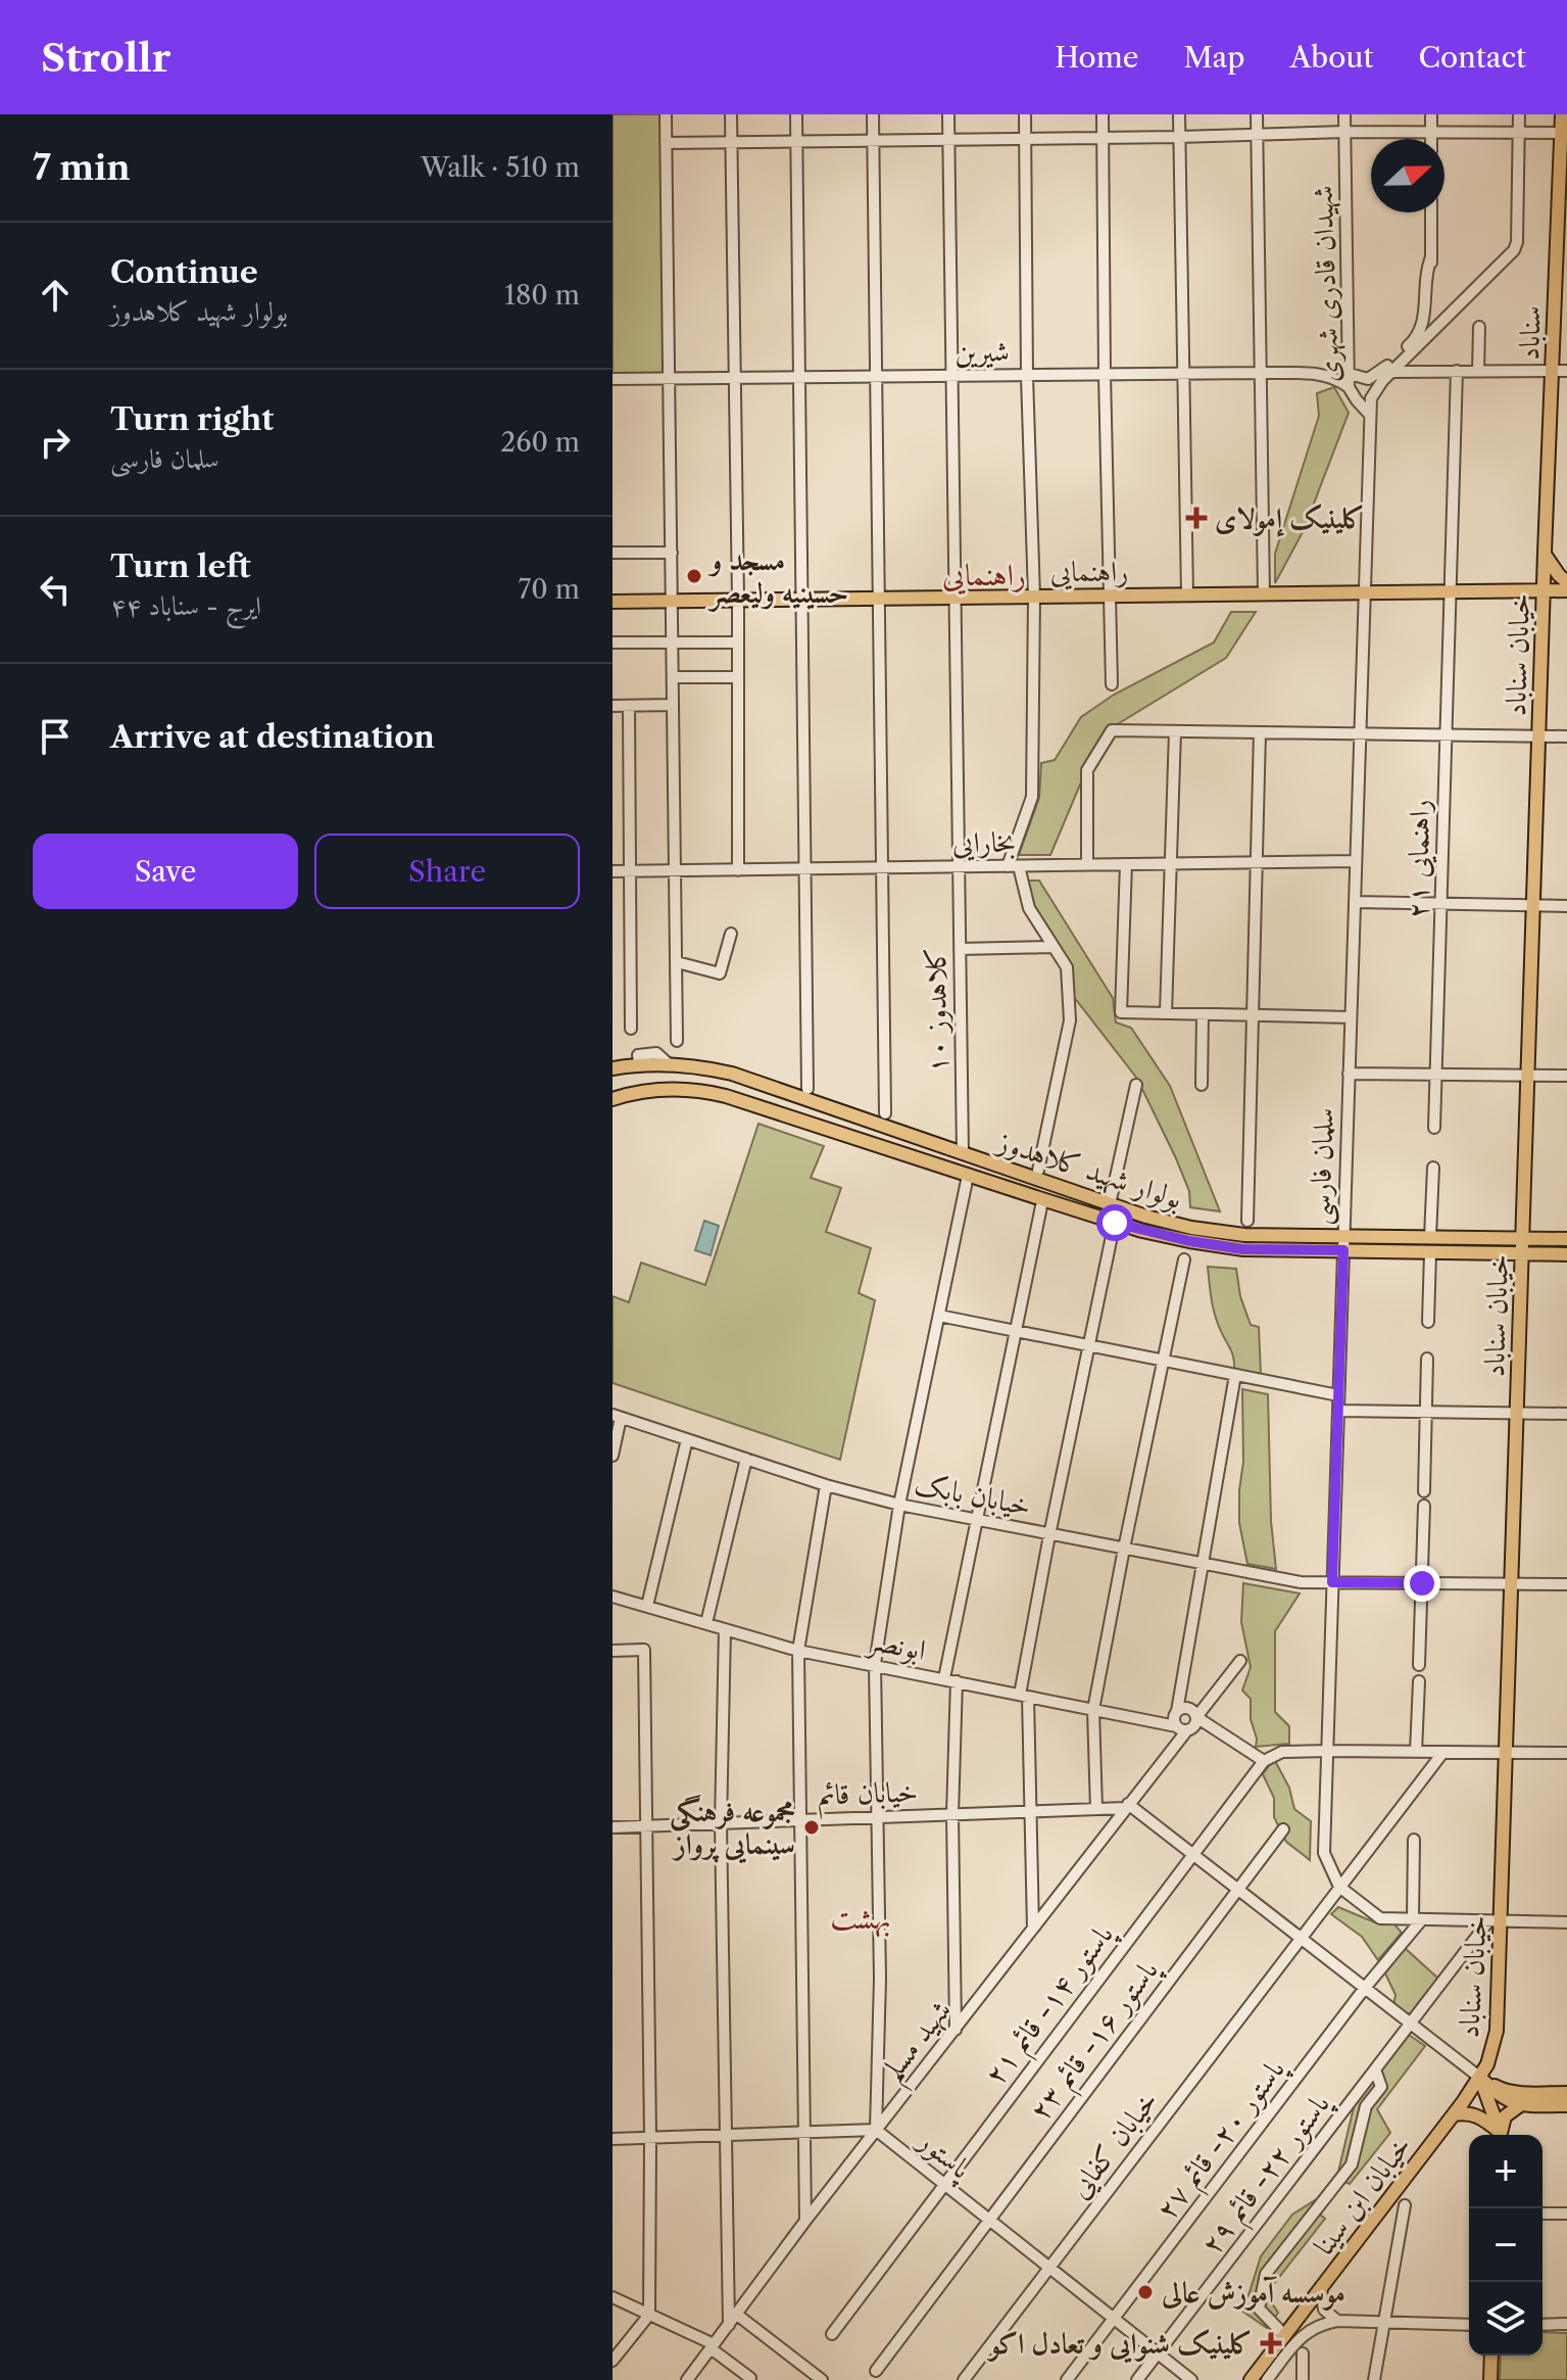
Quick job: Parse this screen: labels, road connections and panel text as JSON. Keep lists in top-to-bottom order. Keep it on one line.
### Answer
{"streets":{"main road":["سناباد","راهنمایی","خیابان سناباد","بولوار شهید کلاهدوز","خیابان ابن سینا"],"street":["شهیدان قادری شهری","شیرین","بخارایی","راهنمایی ۲۱","کلاهدوز ۱۰","سلمان فارسی","خیابان بابک","ابونصر","خیابان قائم","پاستور ۱۴- قائم ۲۱","شهید مسلم","پاستور ۱۶- قائم ۲۳","پاستور ۲۰- قائم ۲۷","خیابان کفایی","پاستور","پاستور ۲۲- قائم ۲۹"]},"crossings":[["شهیدان قادری شهری","شیرین"],["شهیدان قادری شهری","راهنمایی"],["شهیدان قادری شهری","سلمان فارسی"],["سناباد","خیابان سناباد"],["شیرین","کلاهدوز ۱۰"],["راهنمایی","خیابان سناباد"],["راهنمایی","راهنمایی ۲۱"],["راهنمایی","کلاهدوز ۱۰"],["راهنمایی","سلمان فارسی"],["خیابان سناباد","بولوار شهید کلاهدوز"],["خیابان سناباد","خیابان بابک"],["خیابان سناباد","پاستور ۲۲- قائم ۲۹"],["خیابان سناباد","خیابان ابن سینا"],["بخارایی","کلاهدوز ۱۰"],["بخارایی","سلمان فارسی"],["کلاهدوز ۱۰","بولوار شهید کلاهدوز"],["سلمان فارسی","بولوار شهید کلاهدوز"],["سلمان فارسی","خیابان بابک"],["سلمان فارسی","خیابان کفایی"],["ابونصر","شهید مسلم"],["خیابان قائم","شهید مسلم"],["پاستور ۱۴- قائم ۲۱","پاستور"],["شهید مسلم","پاستور"],["پاستور ۱۶- قائم ۲۳","پاستور"],["پاستور ۲۰- قائم ۲۷","پاستور"],["خیابان کفایی","پاستور"],["پاستور","پاستور ۲۲- قائم ۲۹"]],"districts":["راهنمایی","بهشت"],"places":{"health":["کلینیک إمولای","کلینیک شنوایی و تعادل اکو"],"other":["مسجد و حسینیه ولیعصر","مجموعه فرهنگی سینمایی پرواز","موسسه آموزش عالی"]},"north":"right","page":{"header":"Strollr","nav":["Home","Map","About","Contact"],"heading":["7 min","Walk · 510 m"],"list":[["Continue","بولوار شهید کلاهدوز","180 m"],["Turn right","سلمان فارسی","260 m"],["Turn left","ایرج - سناباد ۴۴","70 m"],"Arrive at destination"],"buttons":["Save","Share"],"map_buttons":["+","−"]}}
